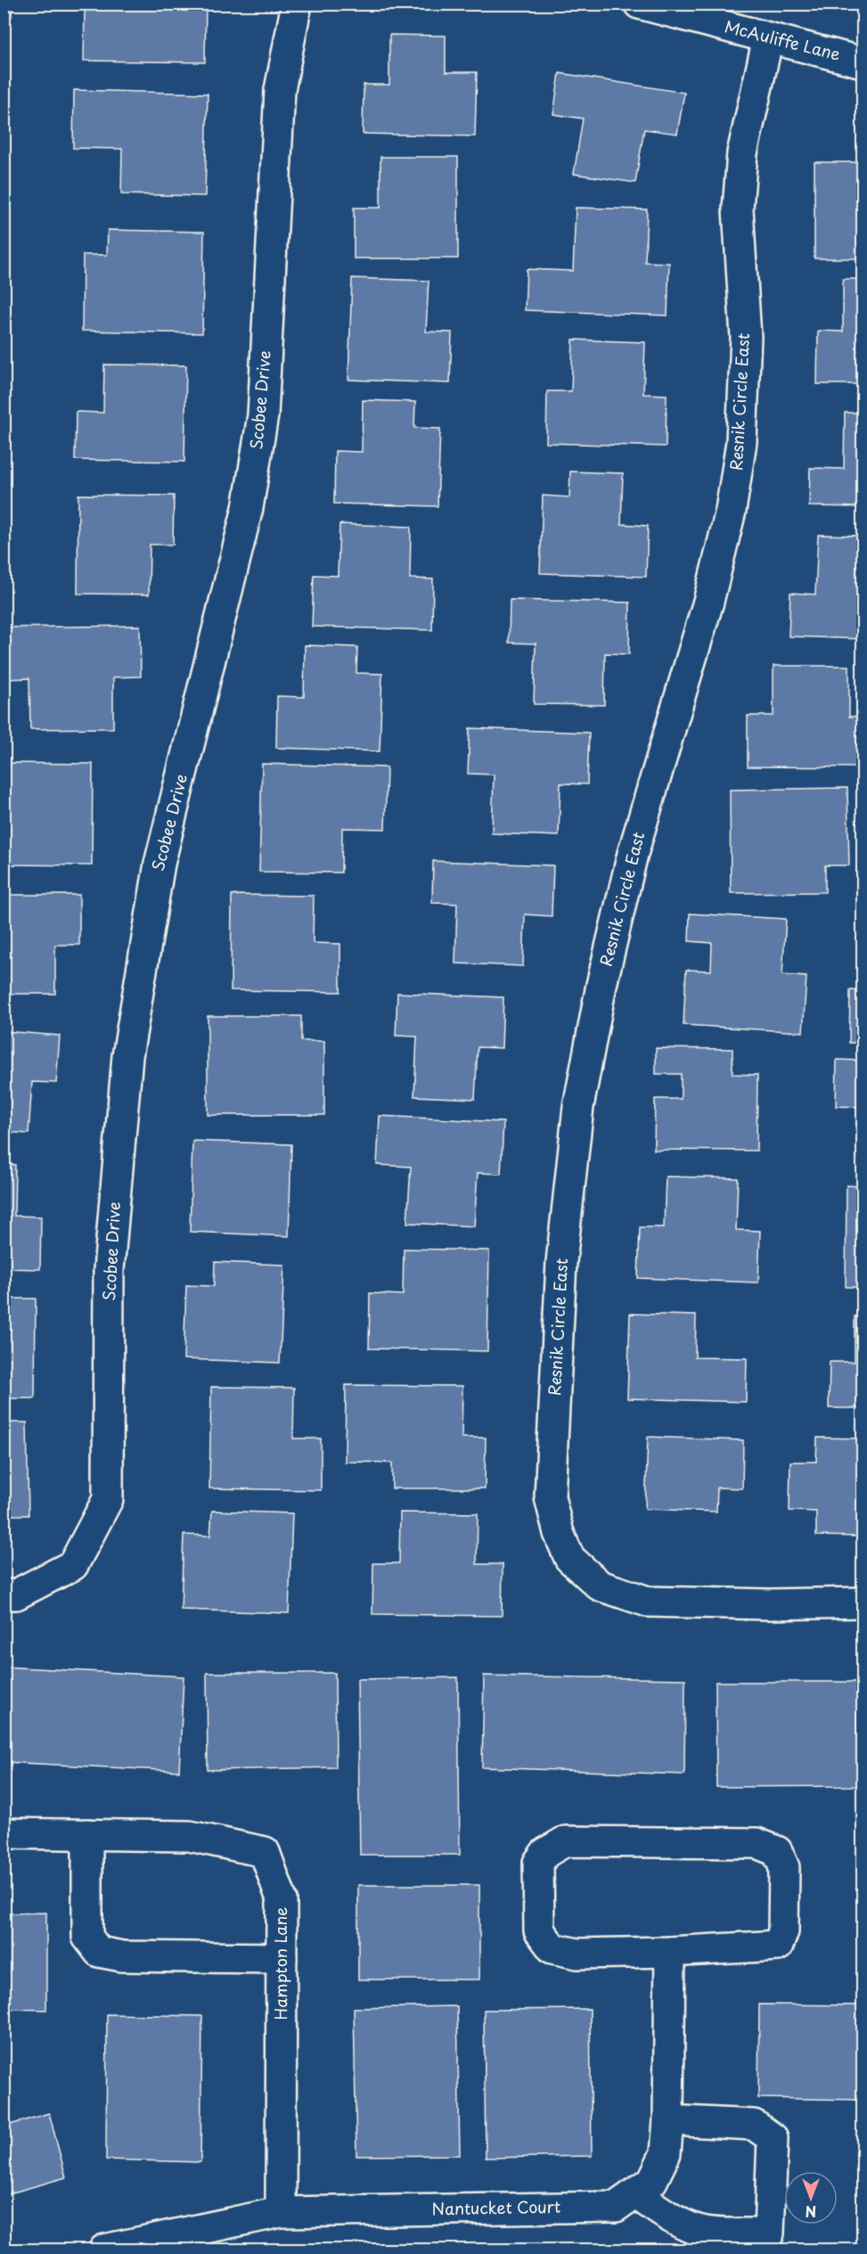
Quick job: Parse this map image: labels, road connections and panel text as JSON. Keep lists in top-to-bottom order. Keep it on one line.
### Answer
{"streets":{"street":["McAuliffe Lane","Scobee Drive","Resnik Circle East","Hampton Lane","Nantucket Court"]},"crossings":[["McAuliffe Lane","Resnik Circle East"],["Hampton Lane","Nantucket Court"]],"north":"bottom"}
